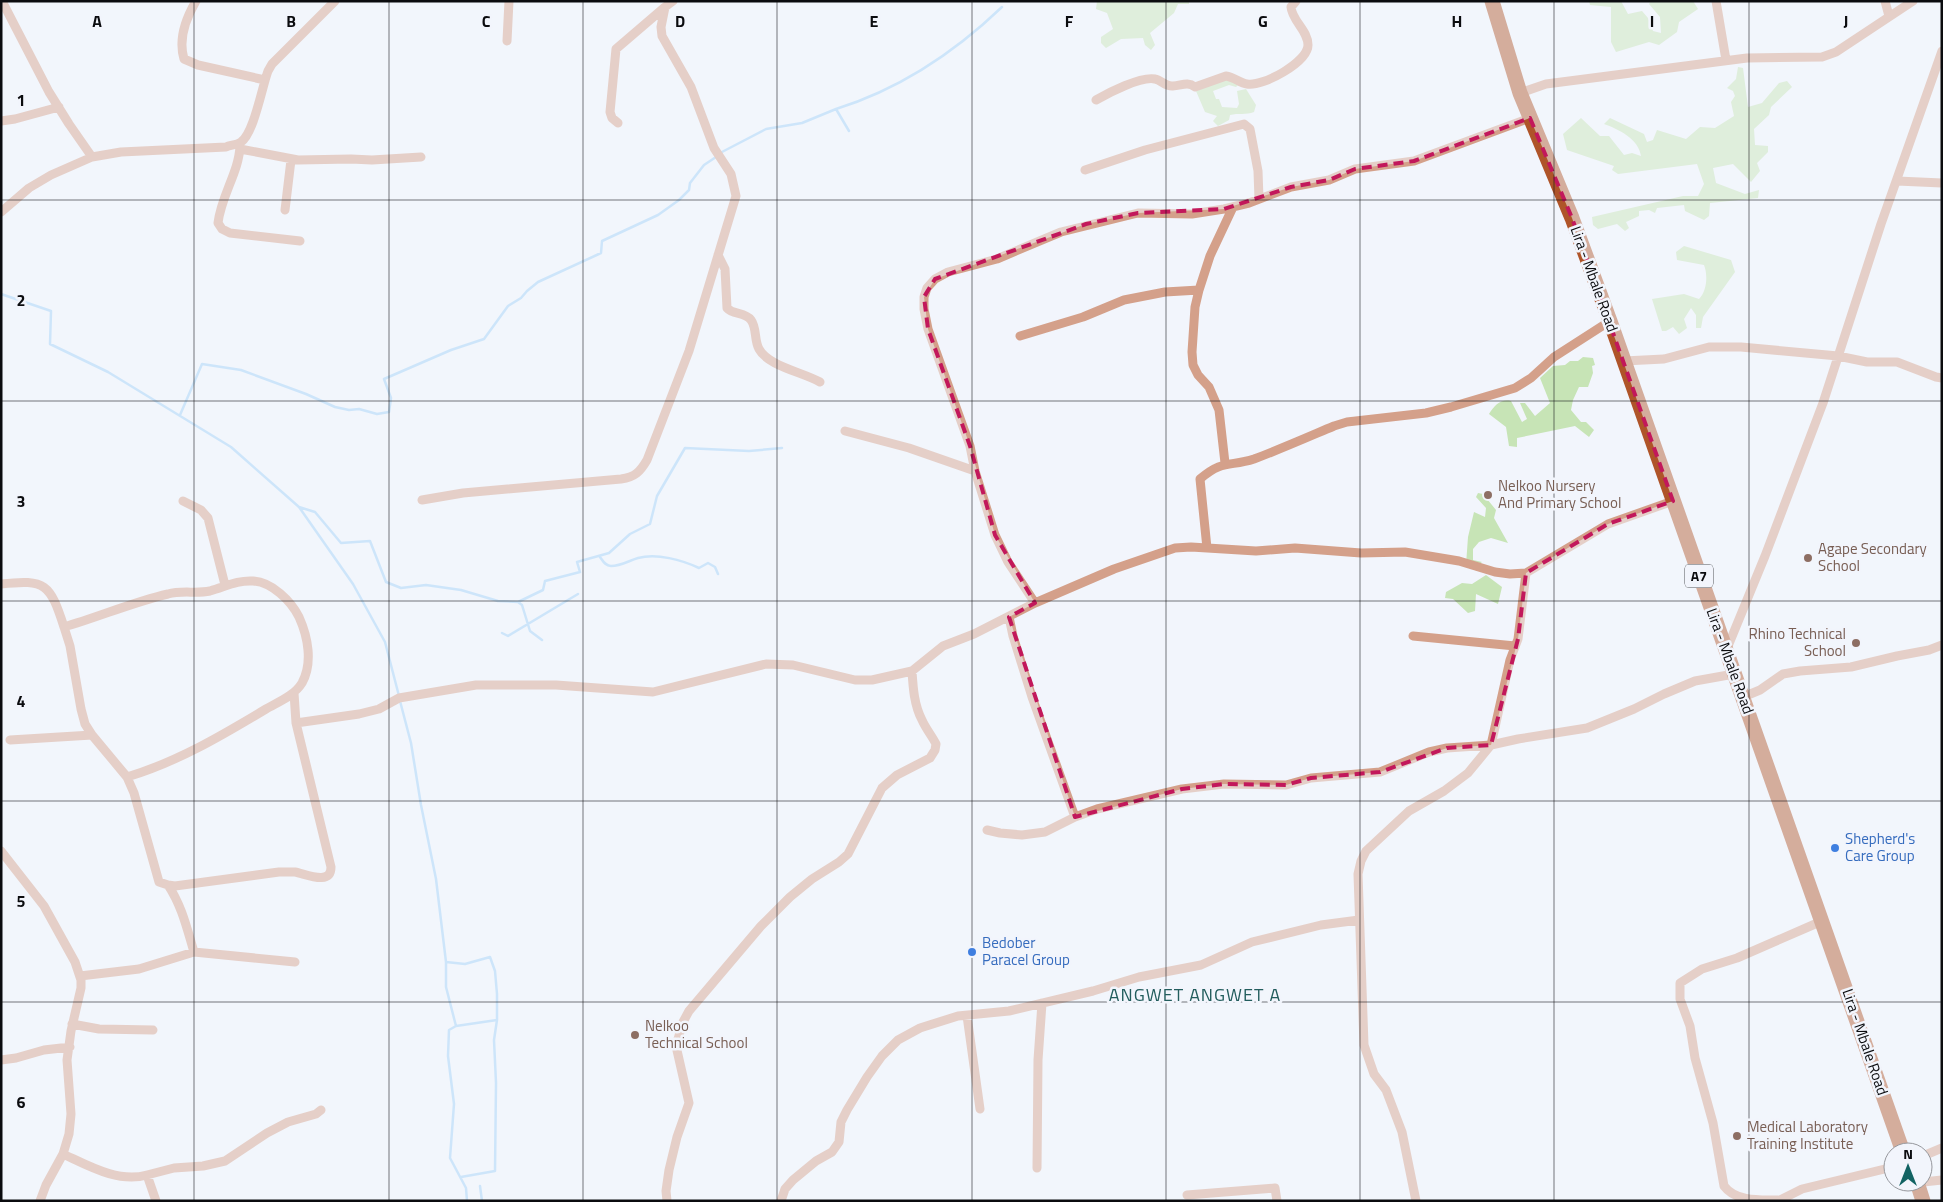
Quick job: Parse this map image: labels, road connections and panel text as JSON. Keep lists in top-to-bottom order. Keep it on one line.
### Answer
{"streets":{"main road":["Lira - Mbale Road","A7"]},"districts":["ANGWET ANGWET A"],"places":["Nelkoo Nursery And Primary School","Agape Secondary School","Rhino Technical School","Shepherd's Care Group","Bedober Paracel Group","Nelkoo Technical School","Medical Laboratory Training Institute"],"north":"top","grid":{"columns":["A","B","C","D","E","F","G","H","I","J"],"rows":["1","2","3","4","5","6"]}}
